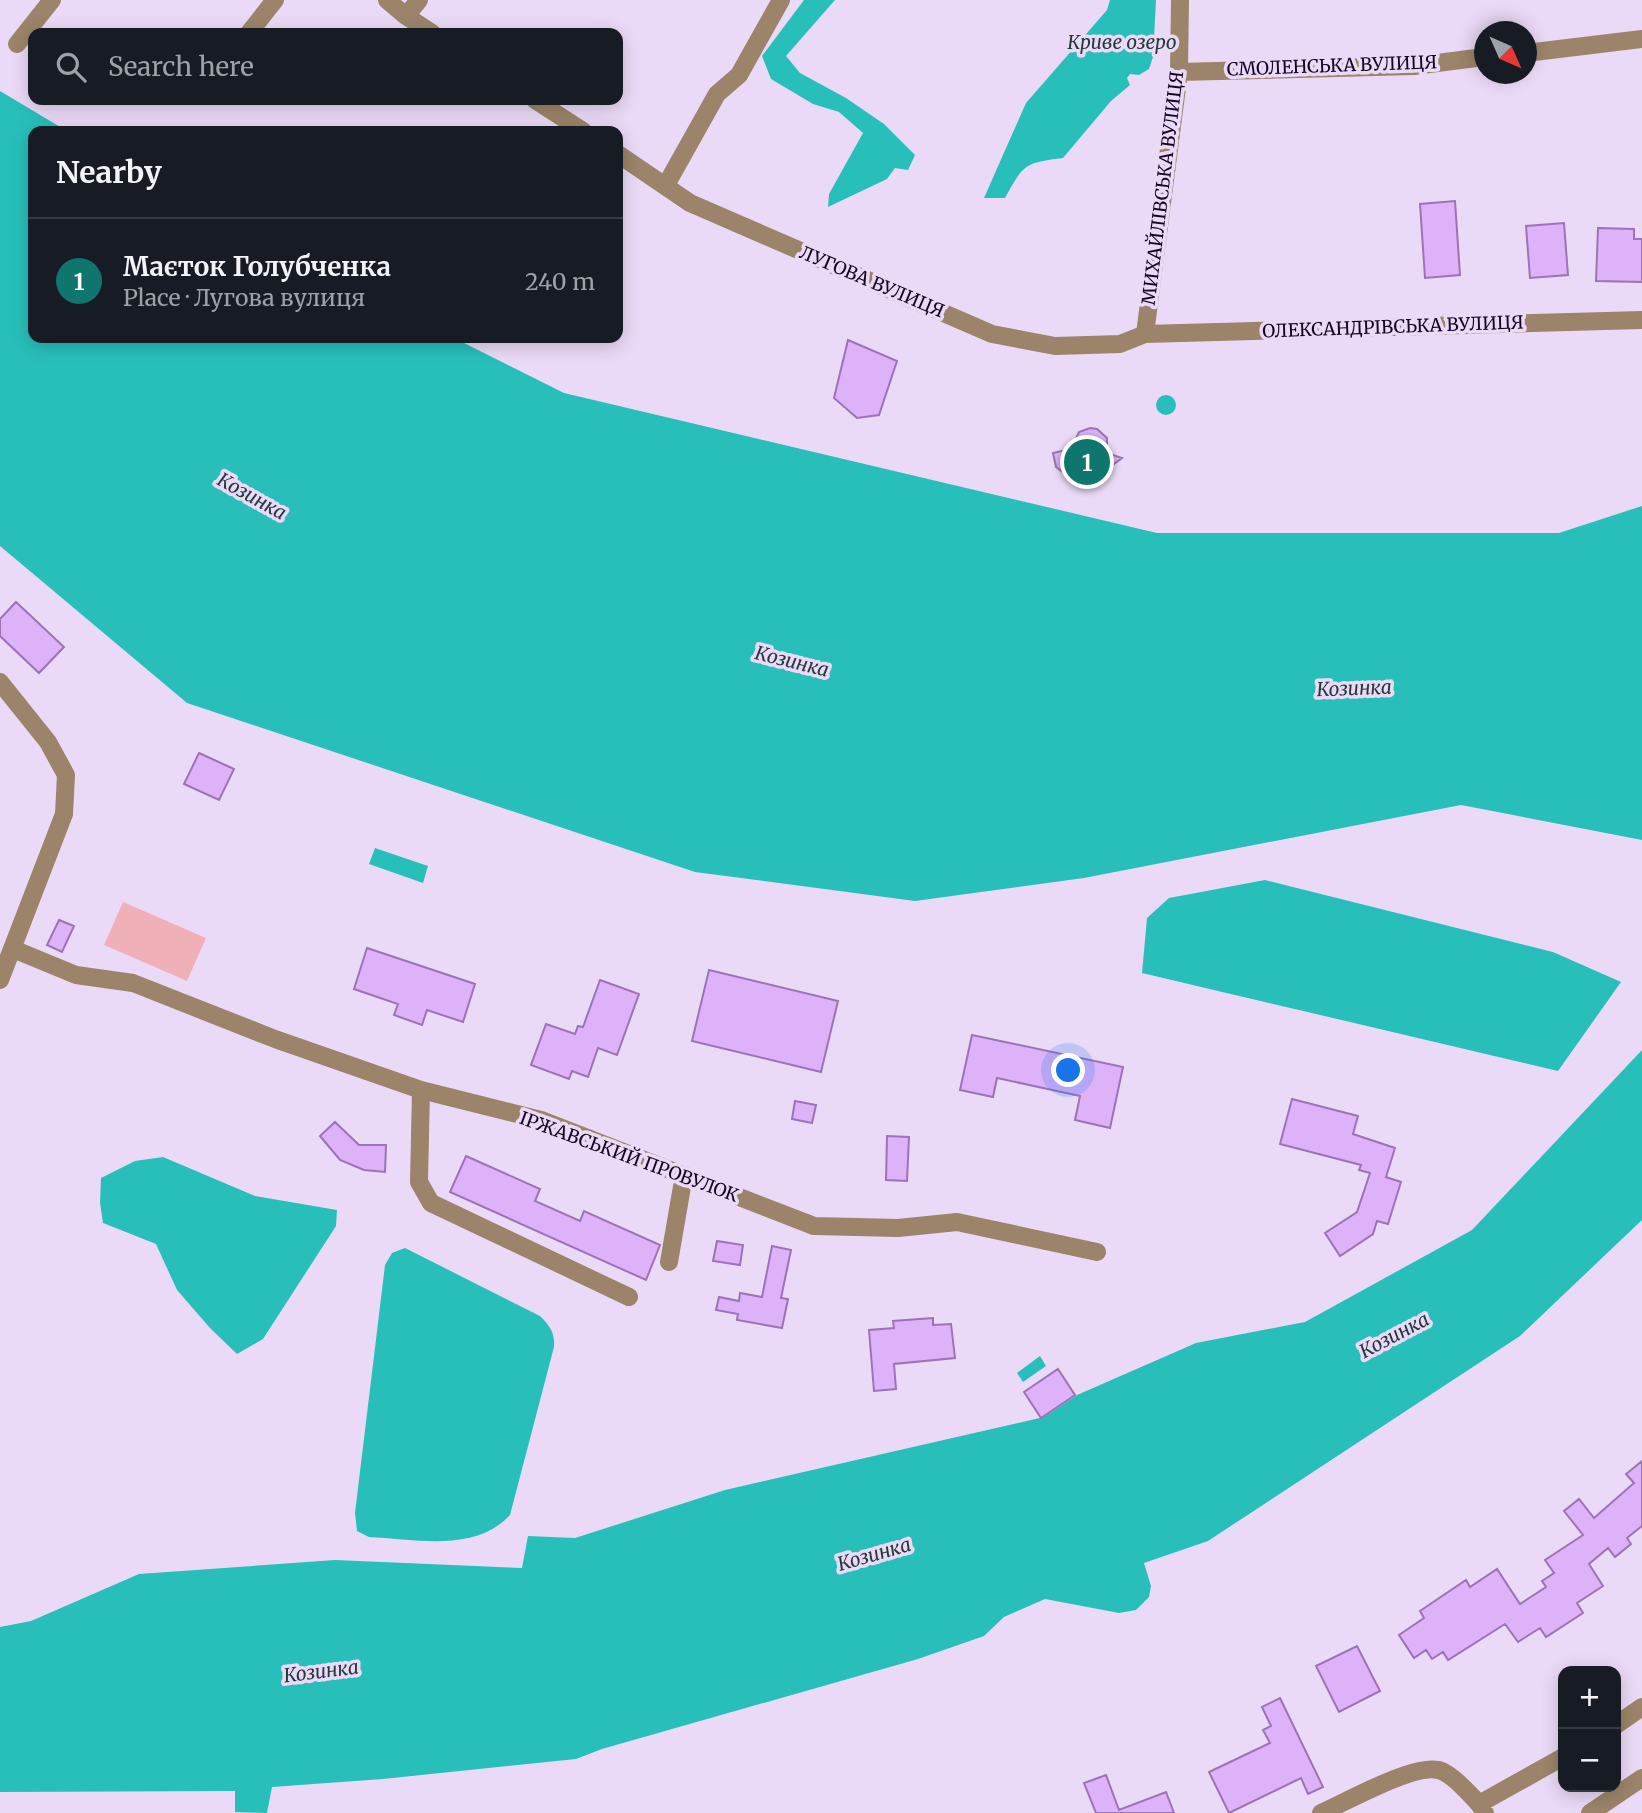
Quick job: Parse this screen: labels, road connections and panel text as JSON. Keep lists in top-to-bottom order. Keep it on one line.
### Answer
{"streets":{"street":["СМОЛЕНСЬКА ВУЛИЦЯ","МИХАЙЛІВСЬКА ВУЛИЦЯ","ЛУГОВА ВУЛИЦЯ","ОЛЕКСАНДРІВСЬКА ВУЛИЦЯ","ІРЖАВСЬКИЙ ПРОВУЛОК"]},"crossings":[["СМОЛЕНСЬКА ВУЛИЦЯ","МИХАЙЛІВСЬКА ВУЛИЦЯ"],["МИХАЙЛІВСЬКА ВУЛИЦЯ","ЛУГОВА ВУЛИЦЯ"],["МИХАЙЛІВСЬКА ВУЛИЦЯ","ОЛЕКСАНДРІВСЬКА ВУЛИЦЯ"],["ЛУГОВА ВУЛИЦЯ","ОЛЕКСАНДРІВСЬКА ВУЛИЦЯ"]],"water":["Криве озеро","Козинка"],"north":"bottom right","page":{"search":"Search here","heading":"Nearby","list":[{"mark":"1","name":"Маєток Голубченка","note":"Place · Лугова вулиця","value":"240 m"}],"pins":"1","map_buttons":["+","−"]}}
